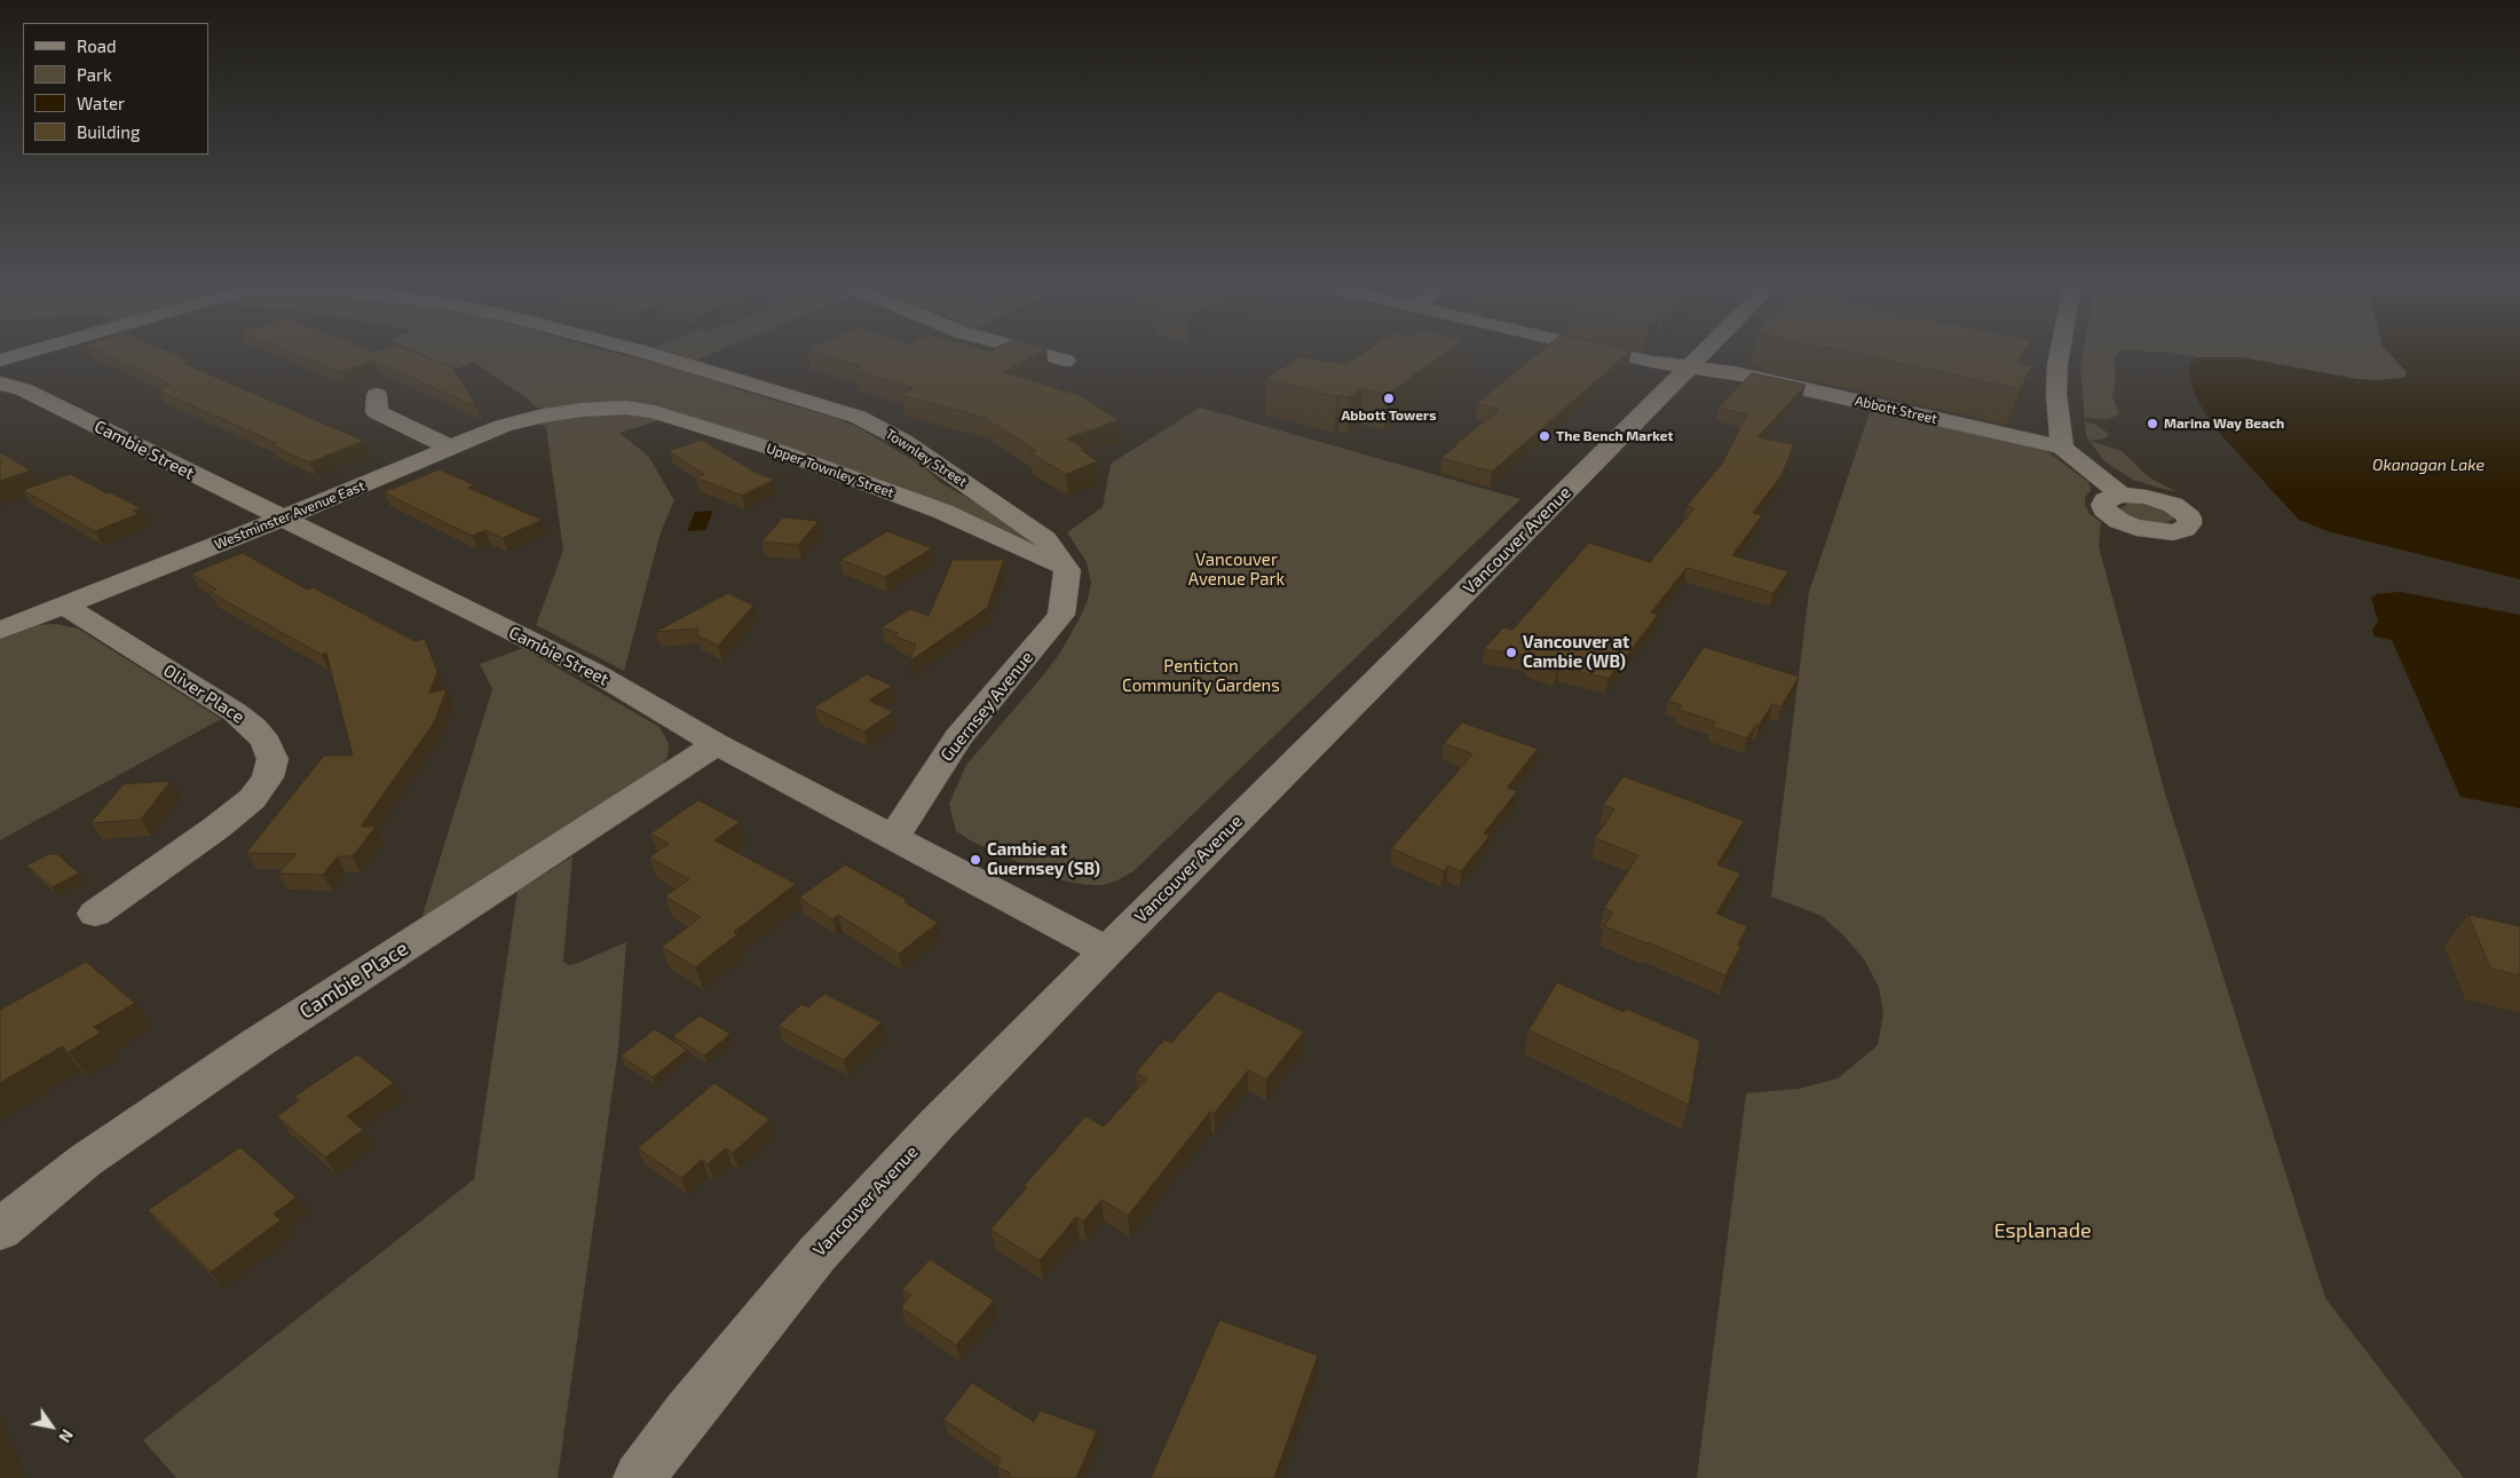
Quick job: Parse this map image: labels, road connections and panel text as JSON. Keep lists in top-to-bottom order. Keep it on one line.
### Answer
{"streets":{"street":["Abbott Street","Cambie Street","Townley Street","Upper Townley Street","Westminster Avenue East","Vancouver Avenue","Oliver Place","Guernsey Avenue","Cambie Place"]},"crossings":[["Abbott Street","Vancouver Avenue"],["Cambie Street","Westminster Avenue East"],["Cambie Street","Vancouver Avenue"],["Cambie Street","Guernsey Avenue"],["Cambie Street","Cambie Place"],["Townley Street","Upper Townley Street"],["Townley Street","Guernsey Avenue"],["Upper Townley Street","Westminster Avenue East"],["Upper Townley Street","Guernsey Avenue"],["Westminster Avenue East","Oliver Place"]],"water":["Okanagan Lake"],"parks":["Vancouver Avenue Park","Penticton Community Gardens","Esplanade"],"places":["Abbott Towers","Marina Way Beach","The Bench Market","Vancouver at Cambie (WB)","Cambie at Guernsey (SB)"],"legend":["Road","Park","Water","Building"],"north":"bottom right"}
